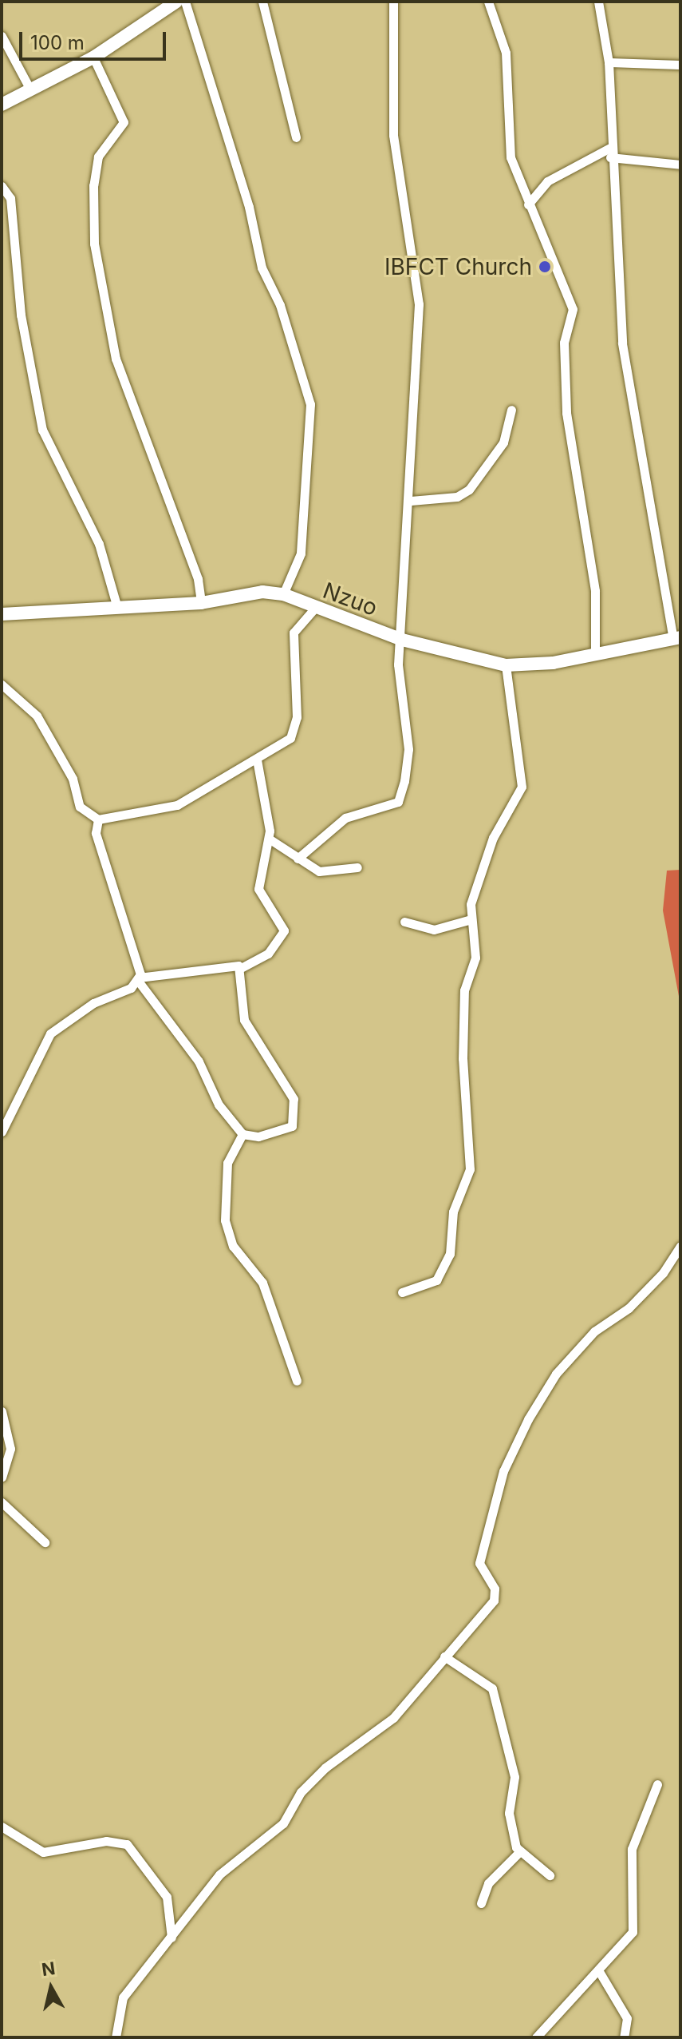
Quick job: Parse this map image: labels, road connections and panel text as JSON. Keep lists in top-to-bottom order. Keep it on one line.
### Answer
{"streets":{"street":["Nzuo"]},"places":["IBFCT Church"],"scale_bar":"100 m","north":"top"}
